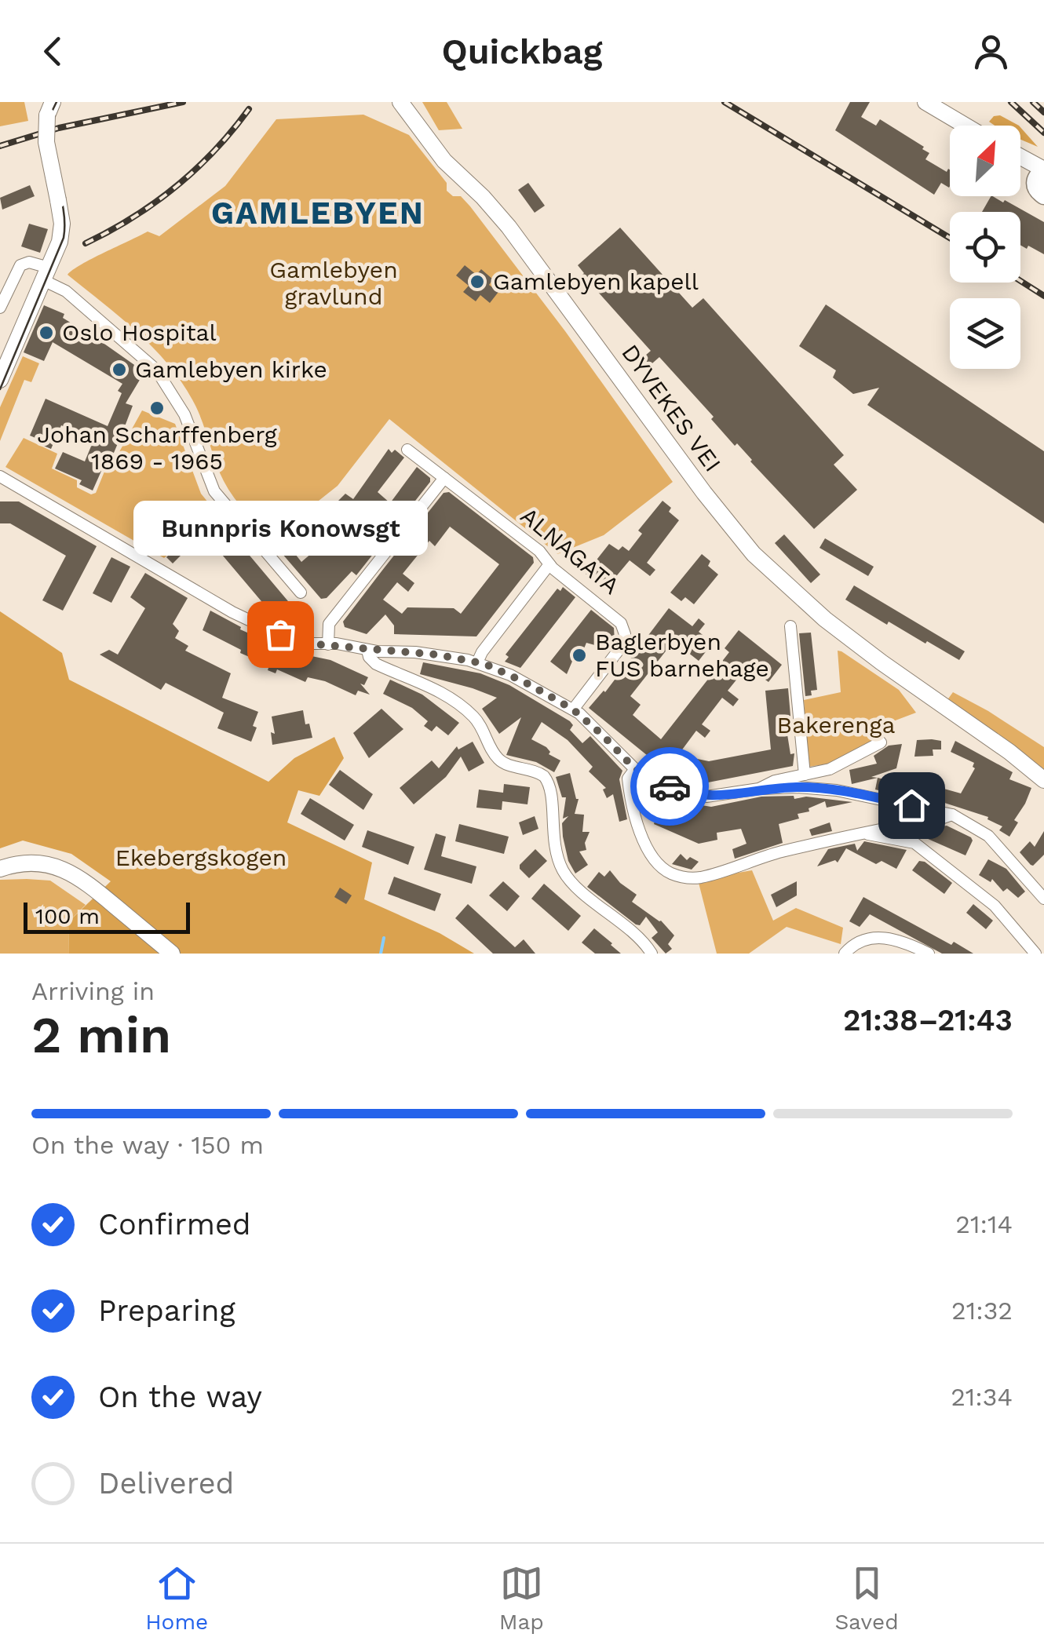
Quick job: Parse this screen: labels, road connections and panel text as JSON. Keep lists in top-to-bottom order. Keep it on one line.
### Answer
{"streets":{"street":["DYVEKES VEI","ALNAGATA"]},"districts":["GAMLEBYEN"],"parks":["Gamlebyen gravlund","Bakerenga","Ekebergskogen"],"places":["Gamlebyen kapell","Oslo Hospital","Gamlebyen kirke","Johan Scharffenberg 1869 - 1965","Bunnpris Konowsgt","Baglerbyen FUS barnehage"],"scale_bar":"100 m","north":"top right","page":{"header":"Quickbag","bubble":"Bunnpris Konowsgt","scale":"100 m","heading":["2 min","Arriving in","21:38–21:43"],"bar":"On the way · 150 m","list":[["Confirmed","21:14"],["Preparing","21:32"],["On the way","21:34"],"Delivered"],"tabs":["Home","Map","Saved"]}}
